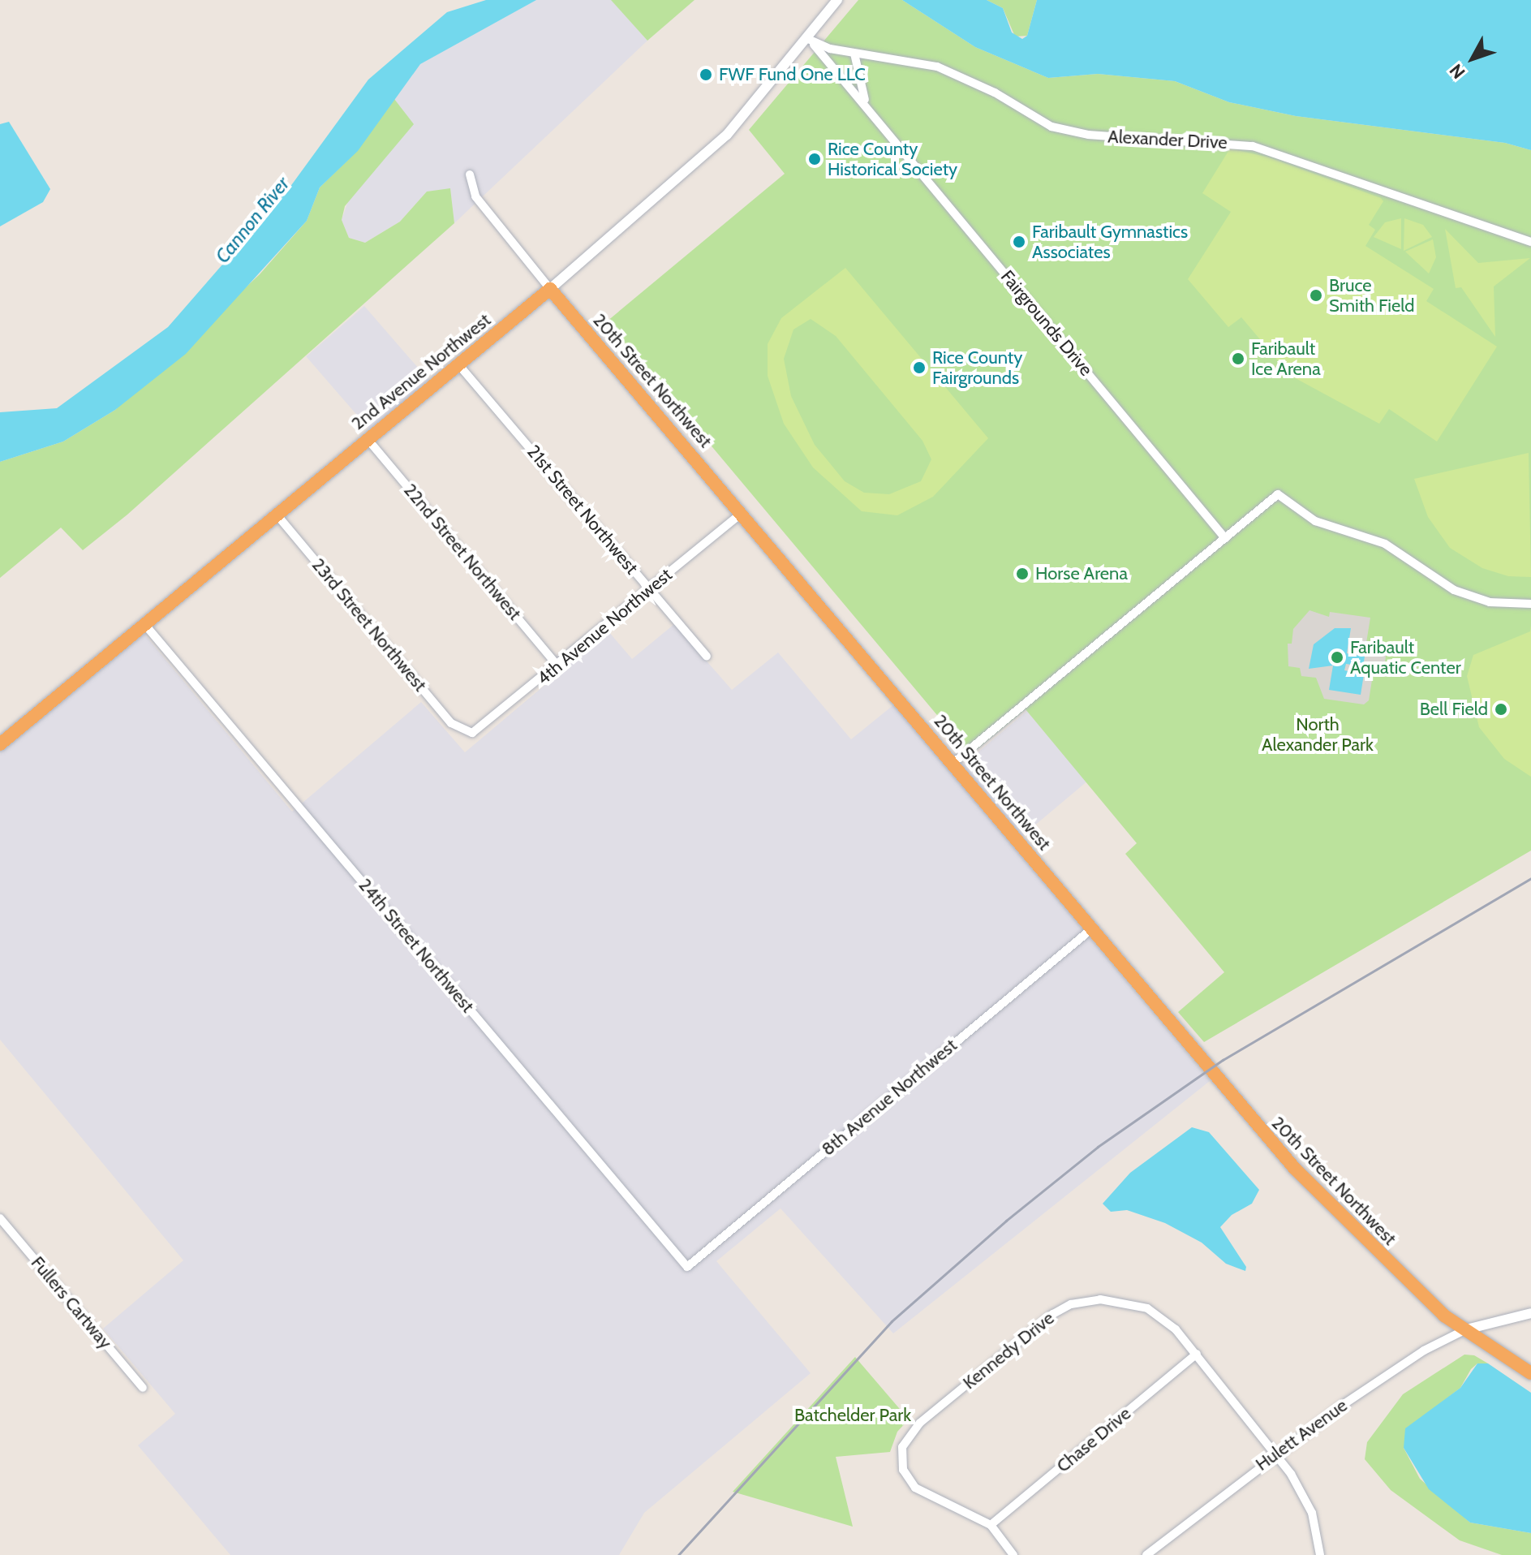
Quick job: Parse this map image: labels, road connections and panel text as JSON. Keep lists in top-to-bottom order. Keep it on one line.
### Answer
{"streets":{"highway":["2nd Avenue Northwest","20th Street Northwest"],"street":["Alexander Drive","Fairgrounds Drive","21st Street Northwest","22nd Street Northwest","23rd Street Northwest","4th Avenue Northwest","24th Street Northwest","8th Avenue Northwest","Fullers Cartway","Kennedy Drive","Hulett Avenue","Chase Drive"]},"crossings":[["Alexander Drive","Fairgrounds Drive"],["Alexander Drive","2nd Avenue Northwest"],["Fairgrounds Drive","2nd Avenue Northwest"],["2nd Avenue Northwest","20th Street Northwest"],["2nd Avenue Northwest","21st Street Northwest"],["2nd Avenue Northwest","22nd Street Northwest"],["2nd Avenue Northwest","23rd Street Northwest"],["2nd Avenue Northwest","24th Street Northwest"],["20th Street Northwest","4th Avenue Northwest"],["20th Street Northwest","8th Avenue Northwest"],["20th Street Northwest","Hulett Avenue"],["21st Street Northwest","4th Avenue Northwest"],["22nd Street Northwest","4th Avenue Northwest"],["23rd Street Northwest","4th Avenue Northwest"],["24th Street Northwest","8th Avenue Northwest"],["Kennedy Drive","Hulett Avenue"],["Kennedy Drive","Chase Drive"]],"water":["Cannon River"],"parks":["North Alexander Park","Batchelder Park"],"places":["FWF Fund One LLC","Rice County Historical Society","Faribault Gymnastics Associates","Bruce Smith Field","Faribault Ice Arena","Rice County Fairgrounds","Horse Arena","Faribault Aquatic Center","Bell Field"],"north":"bottom left"}
